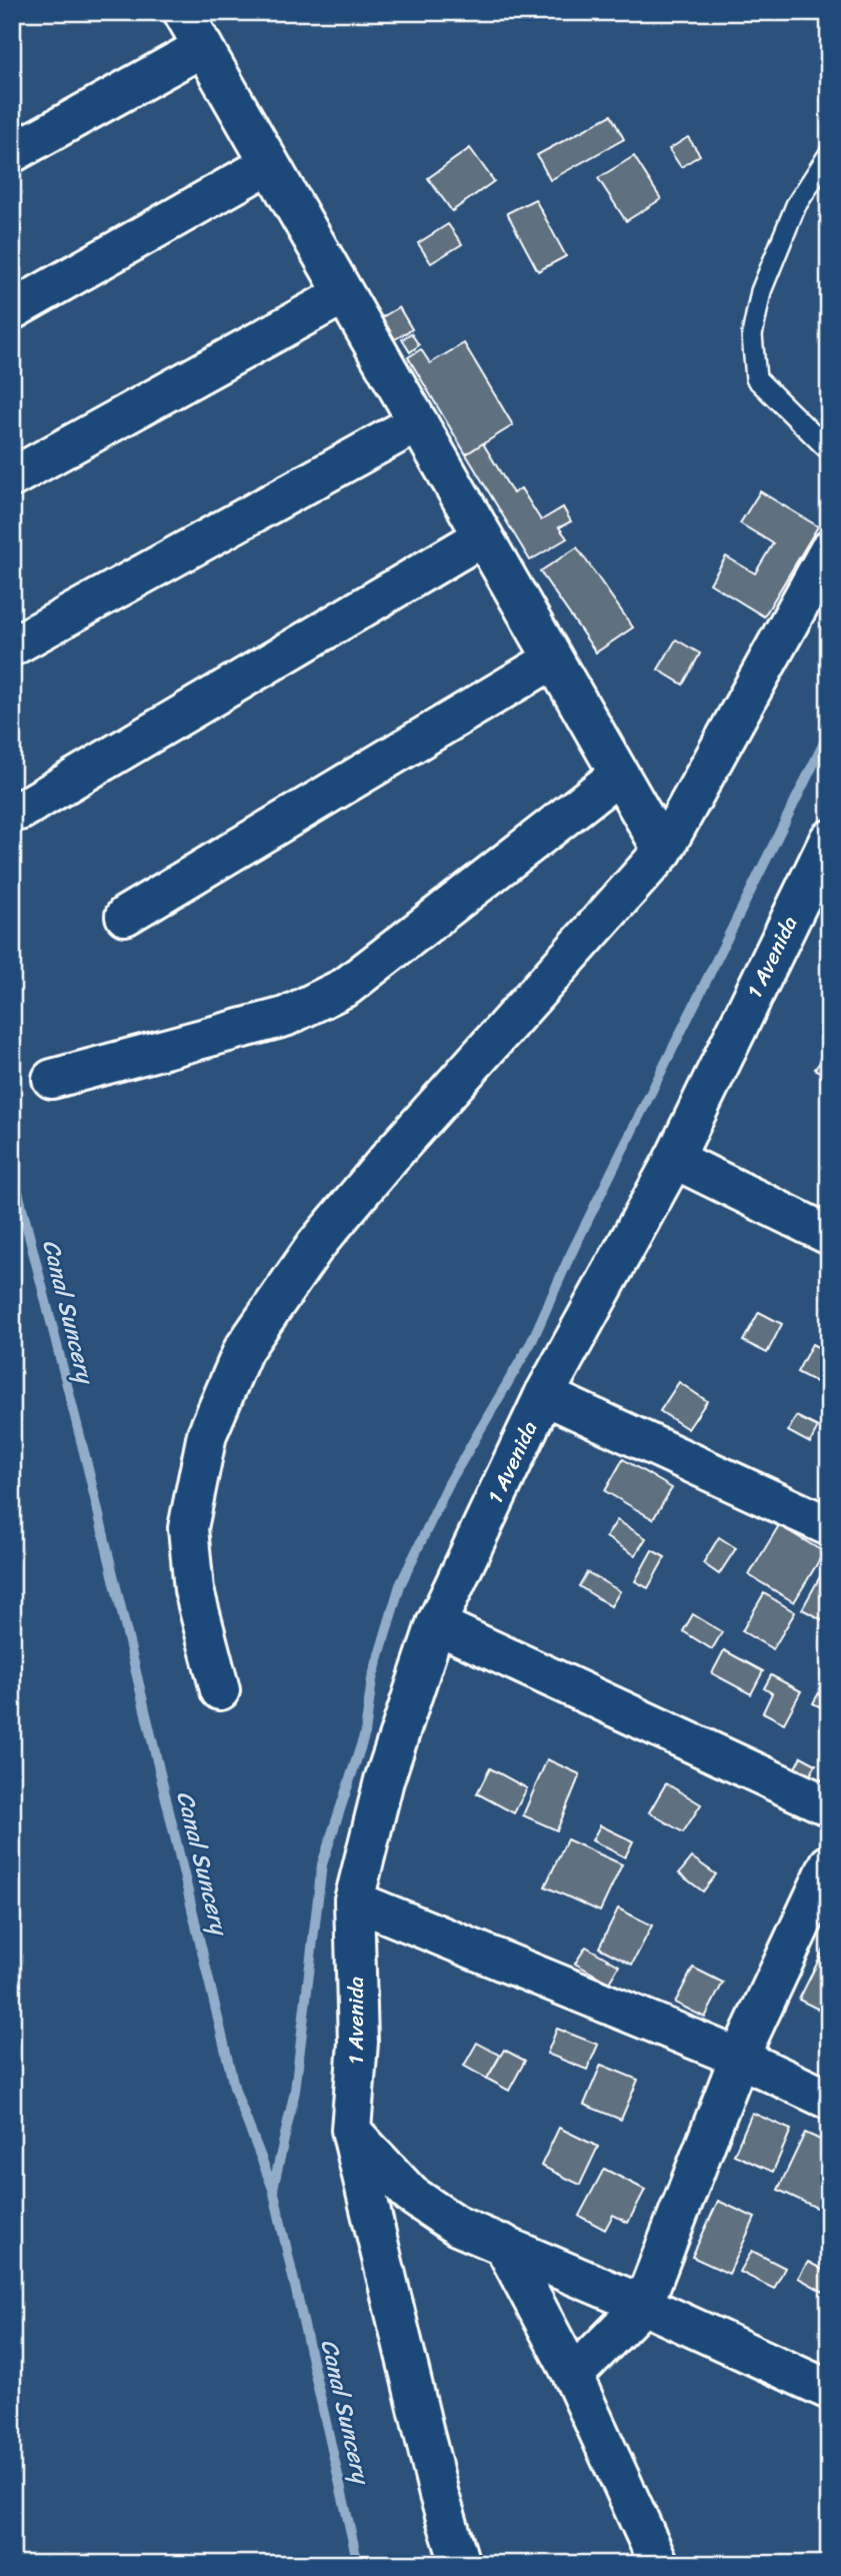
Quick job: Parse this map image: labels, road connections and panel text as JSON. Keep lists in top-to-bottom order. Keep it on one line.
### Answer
{"streets":{"street":["1 Avenida"]},"water":["Canal Suncery"]}
